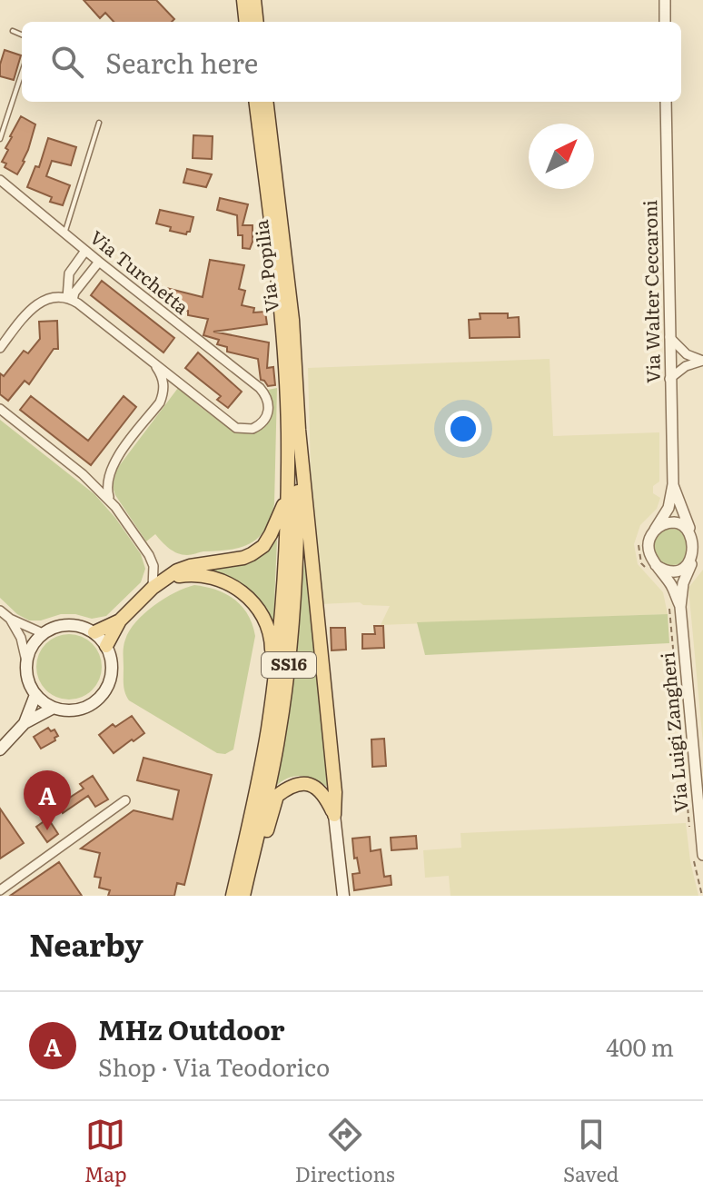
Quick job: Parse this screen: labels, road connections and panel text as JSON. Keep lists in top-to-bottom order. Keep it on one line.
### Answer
{"streets":{"main road":["Via Popilia","SS16"],"street":["Via Turchetta","Via Walter Ceccaroni","Via Luigi Zangheri"]},"crossings":[["Via Popilia","SS16"],["Via Walter Ceccaroni","Via Luigi Zangheri"]],"north":"top right","page":{"search":"Search here","pins":"A","heading":"Nearby","list":[{"mark":"A","name":"MHz Outdoor","note":"Shop · Via Teodorico","value":"400 m"}],"nav":["Map","Directions","Saved"]}}
